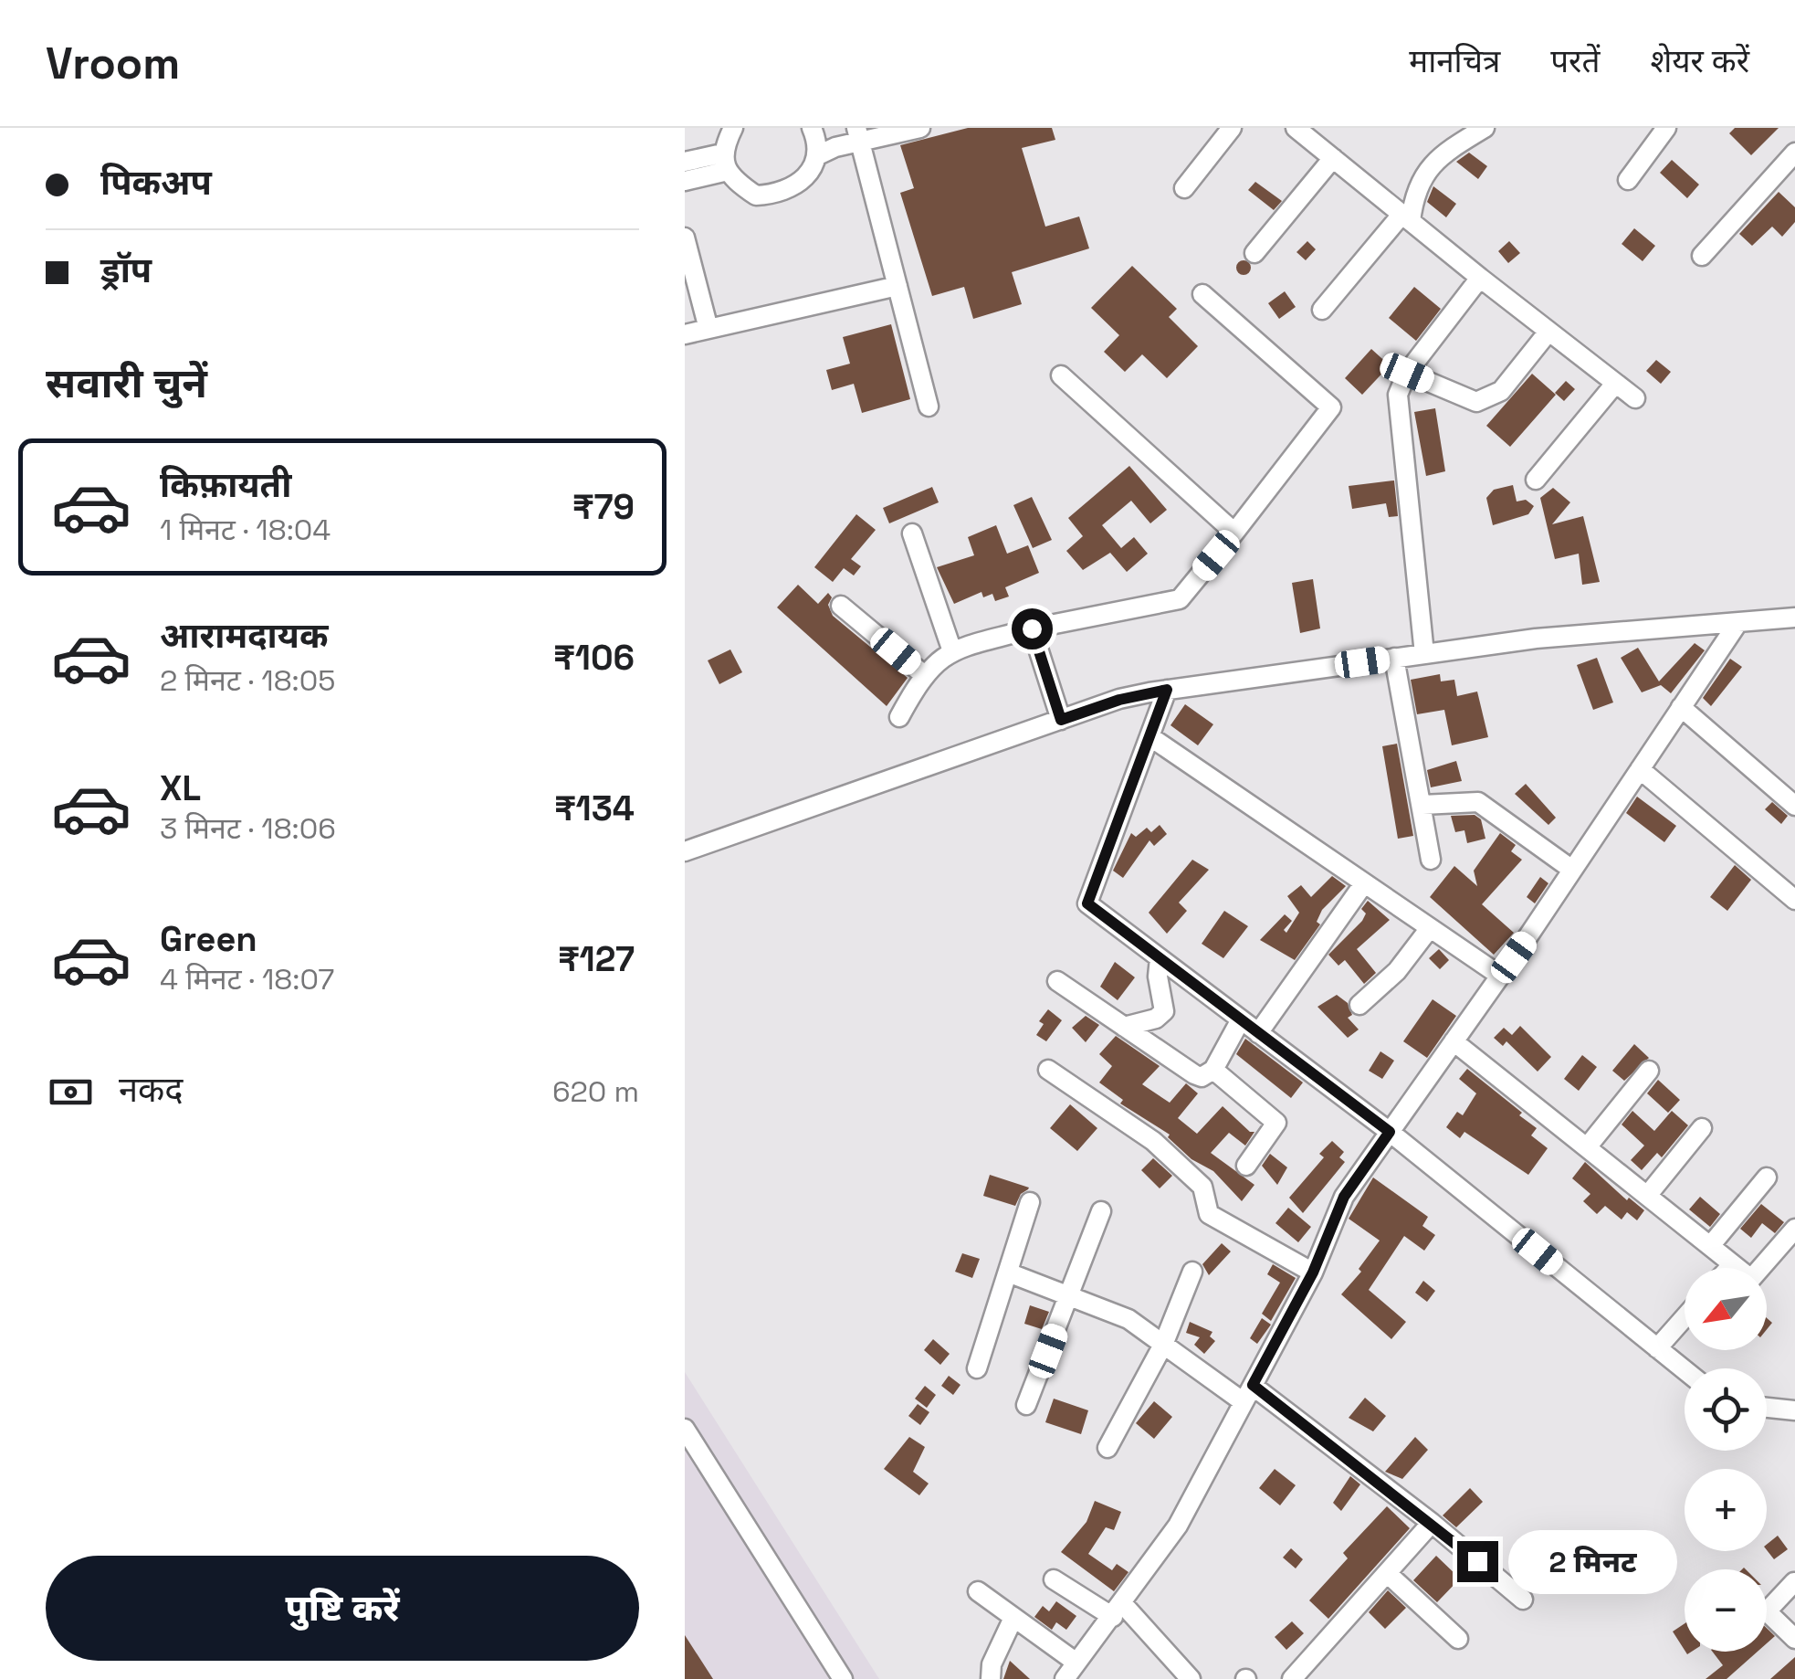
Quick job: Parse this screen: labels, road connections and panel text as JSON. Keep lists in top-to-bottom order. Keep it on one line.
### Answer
{"north":"bottom left","page":{"header":"Vroom","nav":["मानचित्र","परतें","शेयर करें"],"banner":["पिकअप","ड्रॉप"],"heading":"सवारी चुनें","list":[{"name":"किफ़ायती","note":"1 मिनट · 18:04","value":"₹79"},{"name":"आरामदायक","note":"2 मिनट · 18:05","value":"₹106"},{"name":"XL","note":"3 मिनट · 18:06","value":"₹134"},{"name":"Green","note":"4 मिनट · 18:07","value":"₹127"}],"pay":["नकद","620 m"],"map_buttons":["+","−"],"bubble":"2 मिनट","buttons":"पुष्टि करें"}}
